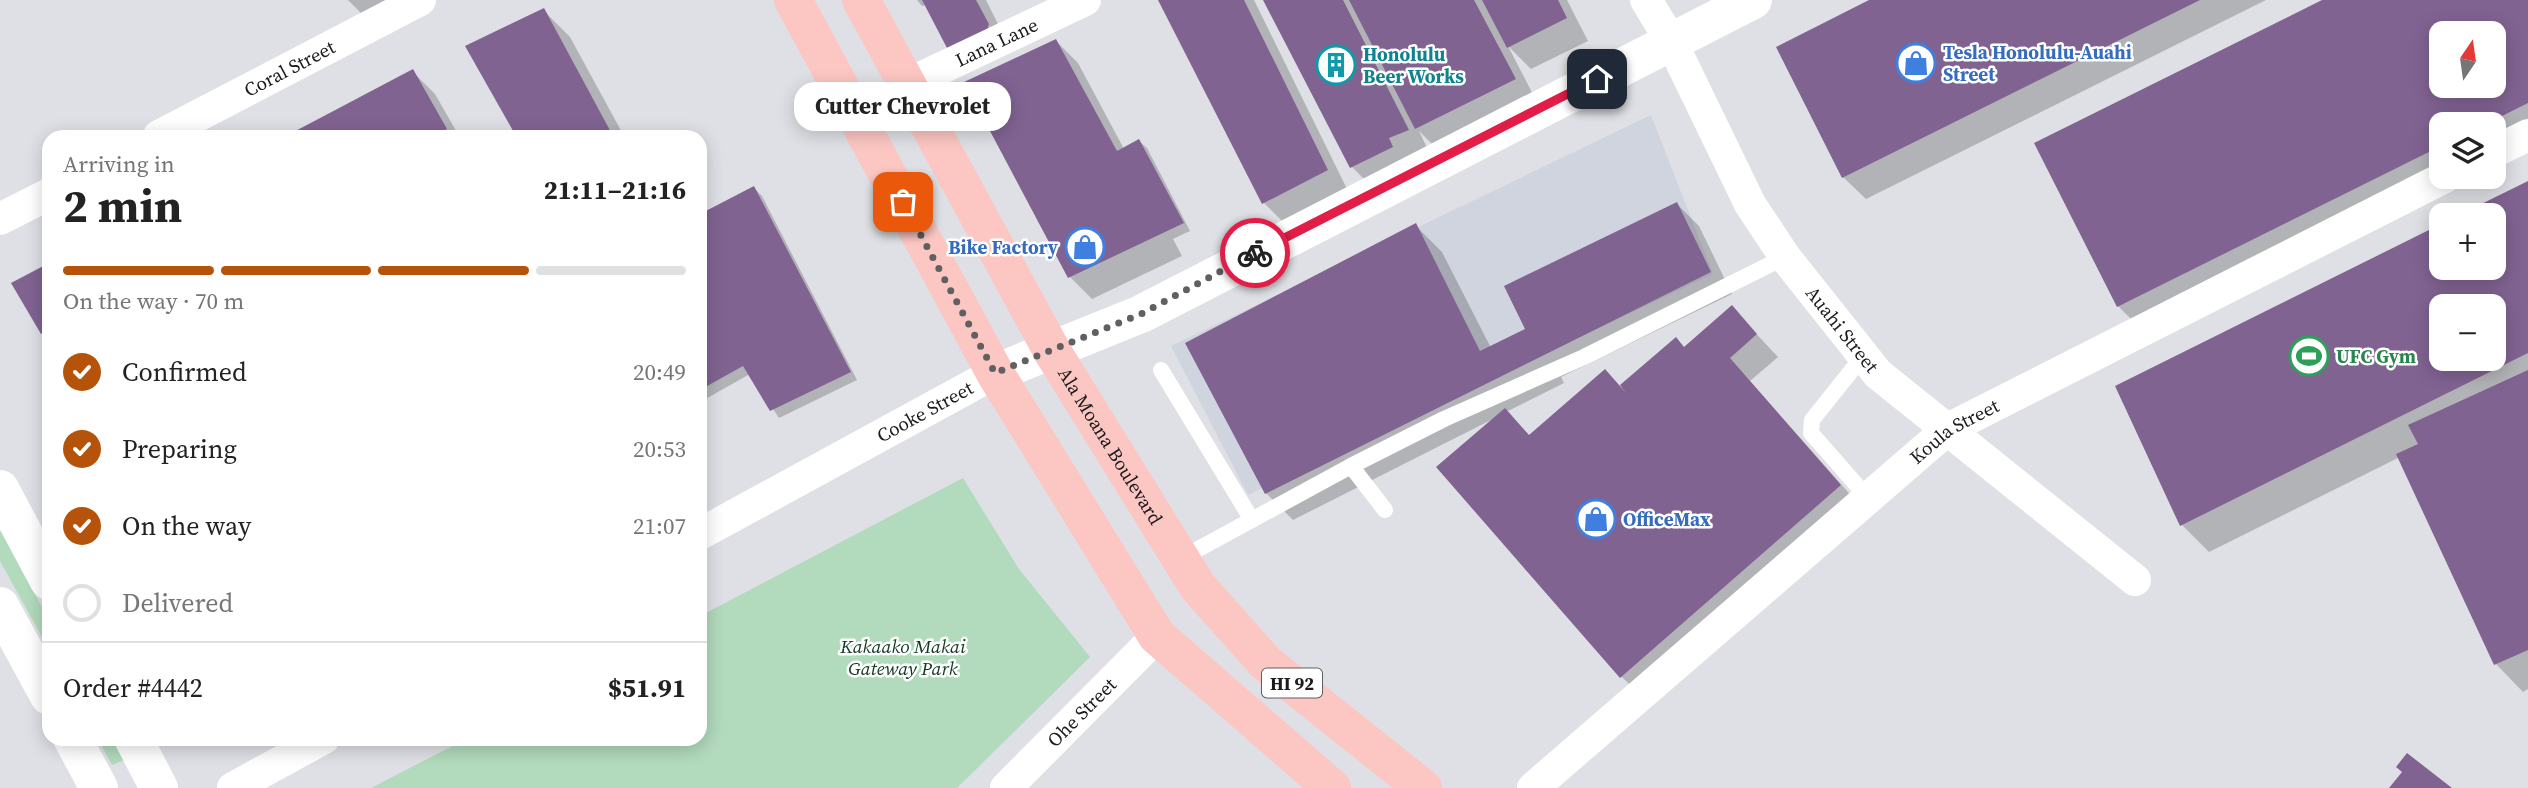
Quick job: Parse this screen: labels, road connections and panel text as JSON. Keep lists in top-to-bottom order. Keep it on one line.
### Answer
{"streets":{"main road":["Ala Moana Boulevard","HI 92"],"street":["Lana Lane","Coral Street","Auahi Street","Cooke Street","Koula Street","Ohe Street"]},"crossings":[["Lana Lane","Ala Moana Boulevard"],["Auahi Street","Cooke Street"],["Auahi Street","Koula Street"],["Cooke Street","Ala Moana Boulevard"],["Cooke Street","HI 92"],["HI 92","Ohe Street"]],"parks":["Kakaako Makai Gateway Park"],"places":{"shop":["Tesla Honolulu-Auahi Street","Bike Factory","OfficeMax"],"building":["Honolulu Beer Works"],"other":["Cutter Chevrolet"],"sports":["UFC Gym"]},"north":"top","page":{"map_buttons":["+","−"],"bubble":"Cutter Chevrolet","heading":["2 min","Arriving in","21:11–21:16"],"panel":["Order #4442","$51.91"],"bar":"On the way · 70 m","list":[["Confirmed","20:49"],["Preparing","20:53"],["On the way","21:07"],"Delivered"]}}
